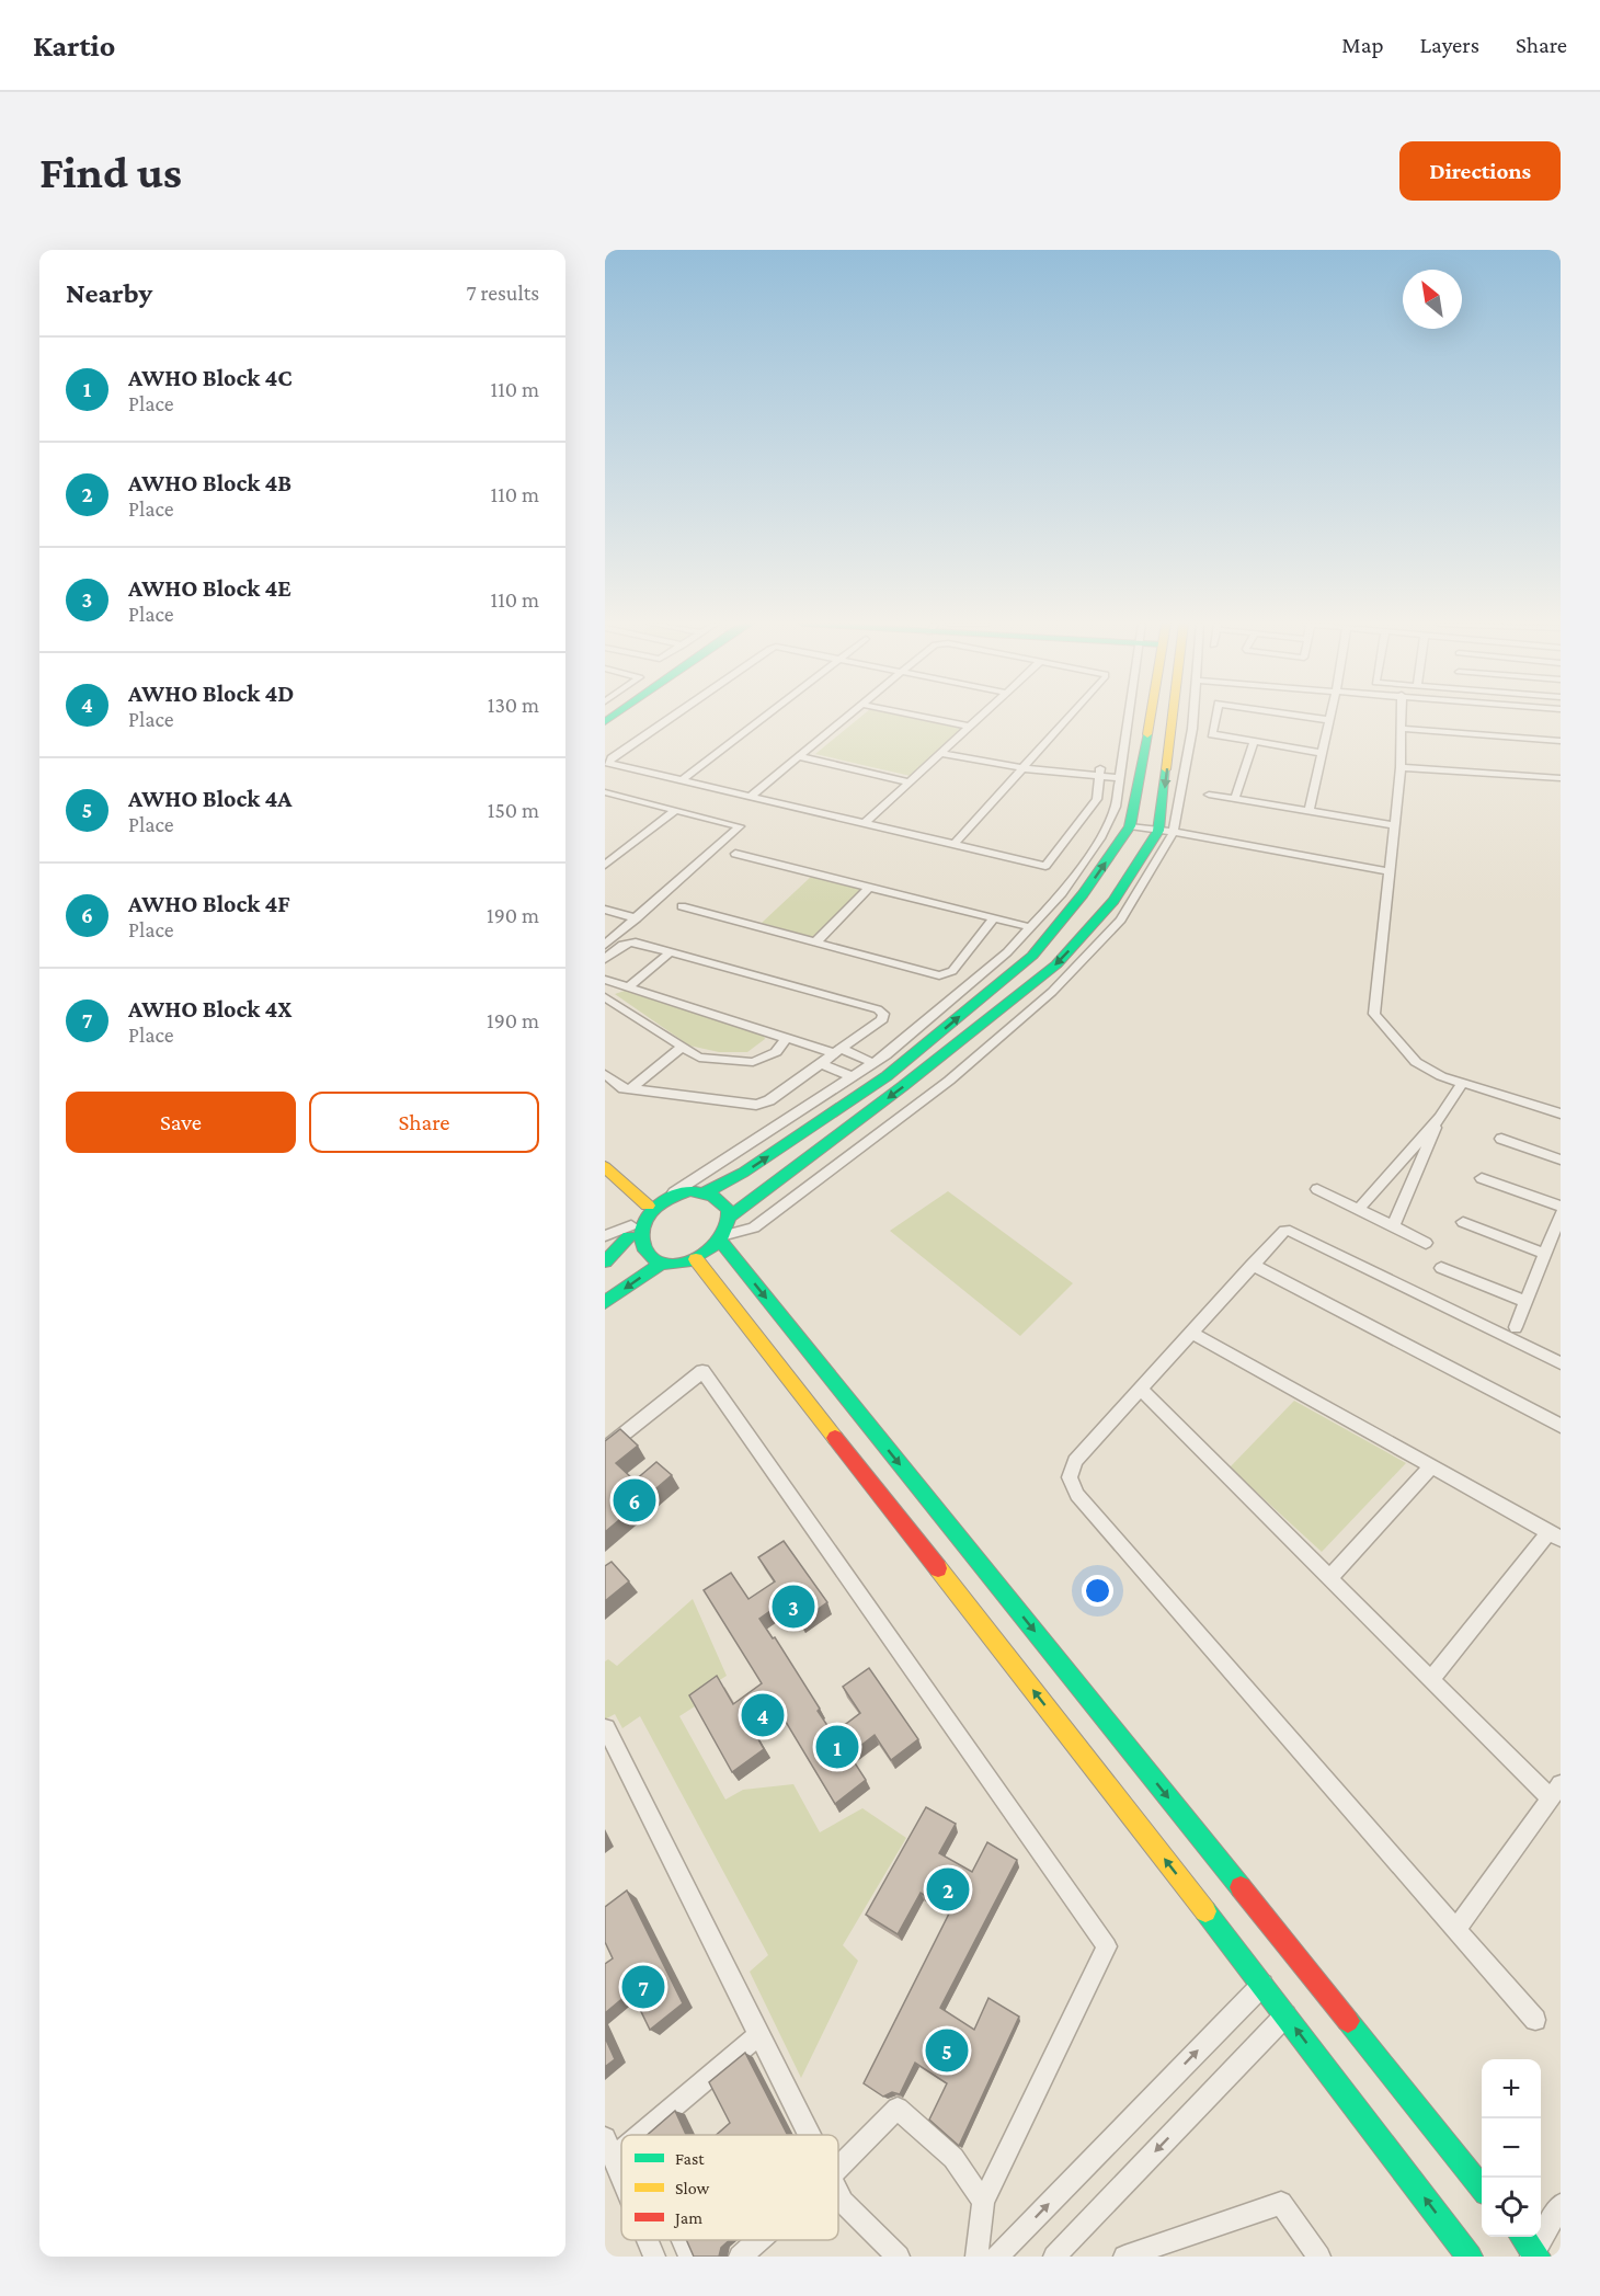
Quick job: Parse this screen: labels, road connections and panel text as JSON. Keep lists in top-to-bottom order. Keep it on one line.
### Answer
{"legend":["Fast","Slow","Jam"],"north":"top left","page":{"header":"Kartio","nav":["Map","Layers","Share"],"buttons":["Directions",["Save","Share"]],"title":"Find us","heading":["Nearby","7 results"],"list":[{"mark":"1","name":"AWHO Block 4C","note":"Place","value":"110 m"},{"mark":"2","name":"AWHO Block 4B","note":"Place","value":"110 m"},{"mark":"3","name":"AWHO Block 4E","note":"Place","value":"110 m"},{"mark":"4","name":"AWHO Block 4D","note":"Place","value":"130 m"},{"mark":"5","name":"AWHO Block 4A","note":"Place","value":"150 m"},{"mark":"6","name":"AWHO Block 4F","note":"Place","value":"190 m"},{"mark":"7","name":"AWHO Block 4X","note":"Place","value":"190 m"}],"pins":["6","3","4","1","2","7","5"],"map_buttons":["+","−"]}}
